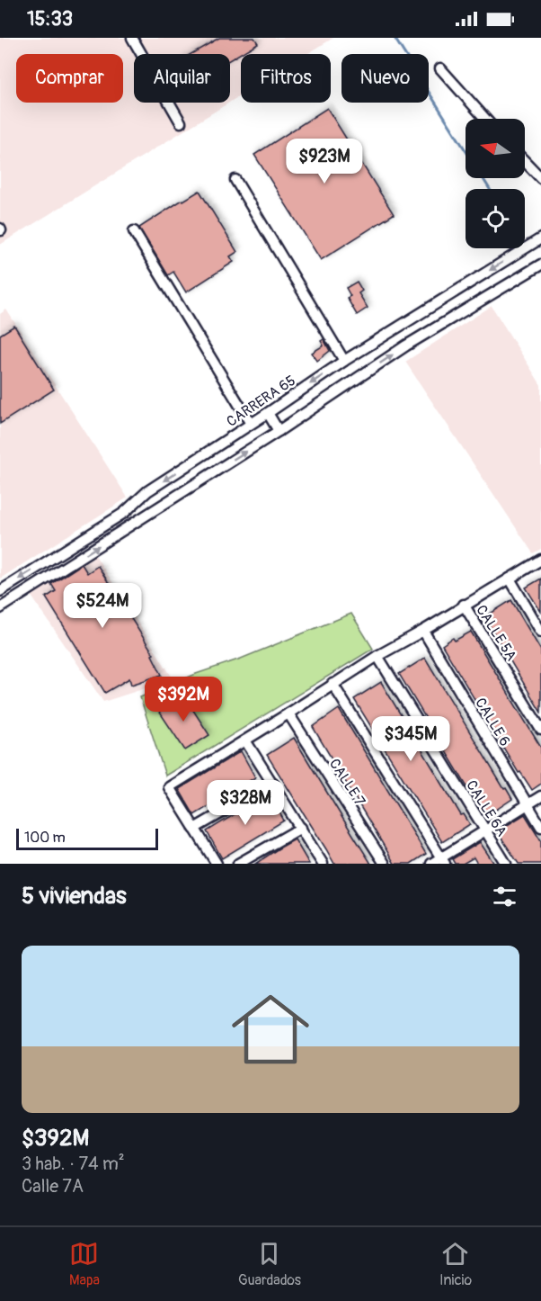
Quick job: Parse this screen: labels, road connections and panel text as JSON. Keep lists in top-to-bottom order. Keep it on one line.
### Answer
{"streets":{"street":["CARRERA 65","CALLE 5A","CALLE 6","CALLE 7","CALLE 6A"]},"scale_bar":"100 m","north":"left","page":{"status":"15:33","chip":["Comprar","Alquilar","Filtros","Nuevo"],"price":["$923M","$524M","$392M","$345M","$328M"],"scale":"100 m","heading":"5 viviendas","list":[{"name":"$392M","note":"3 hab. · 74 m² · Calle 7A"}],"tabs":["Mapa","Guardados","Inicio"]}}
